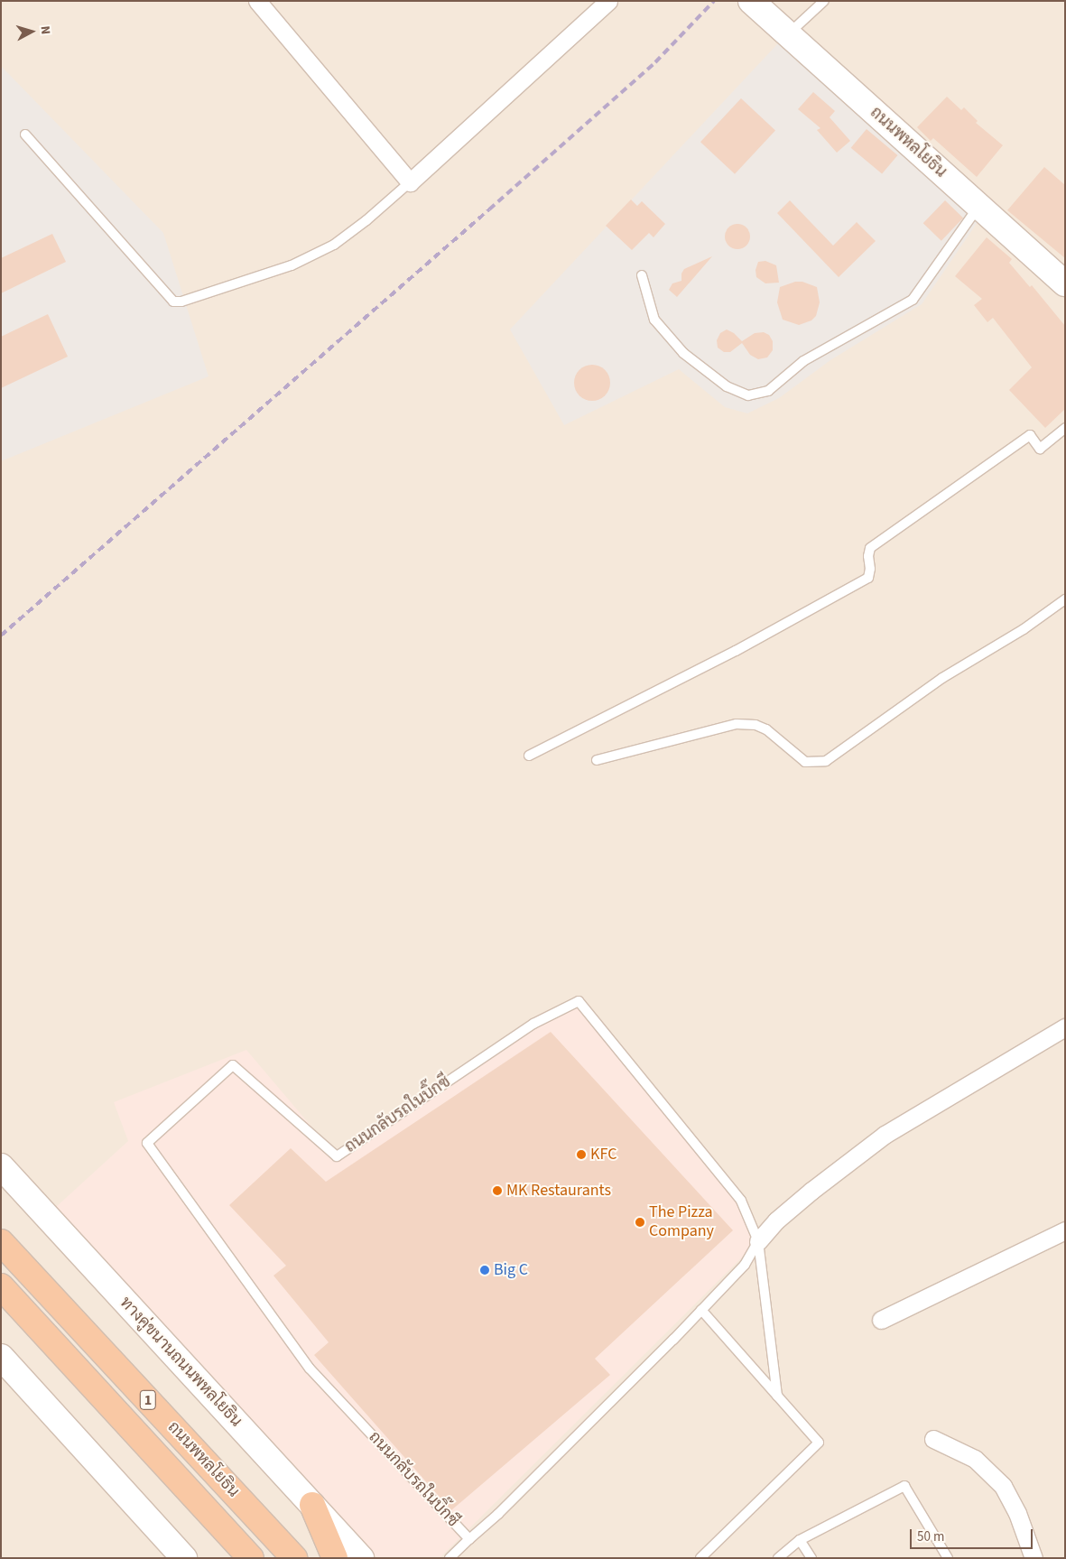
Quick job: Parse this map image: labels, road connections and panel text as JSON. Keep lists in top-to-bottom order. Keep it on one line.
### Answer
{"streets":{"highway":["ถนนพหลโยธิน","1"],"main road":["ทางคู่ขนานถนนพหลโยธิน"],"lane":["ถนนกลับรถในบิ๊กซี"]},"places":["KFC","MK Restaurants","The Pizza Company","Big C"],"scale_bar":"50 m","north":"right"}
